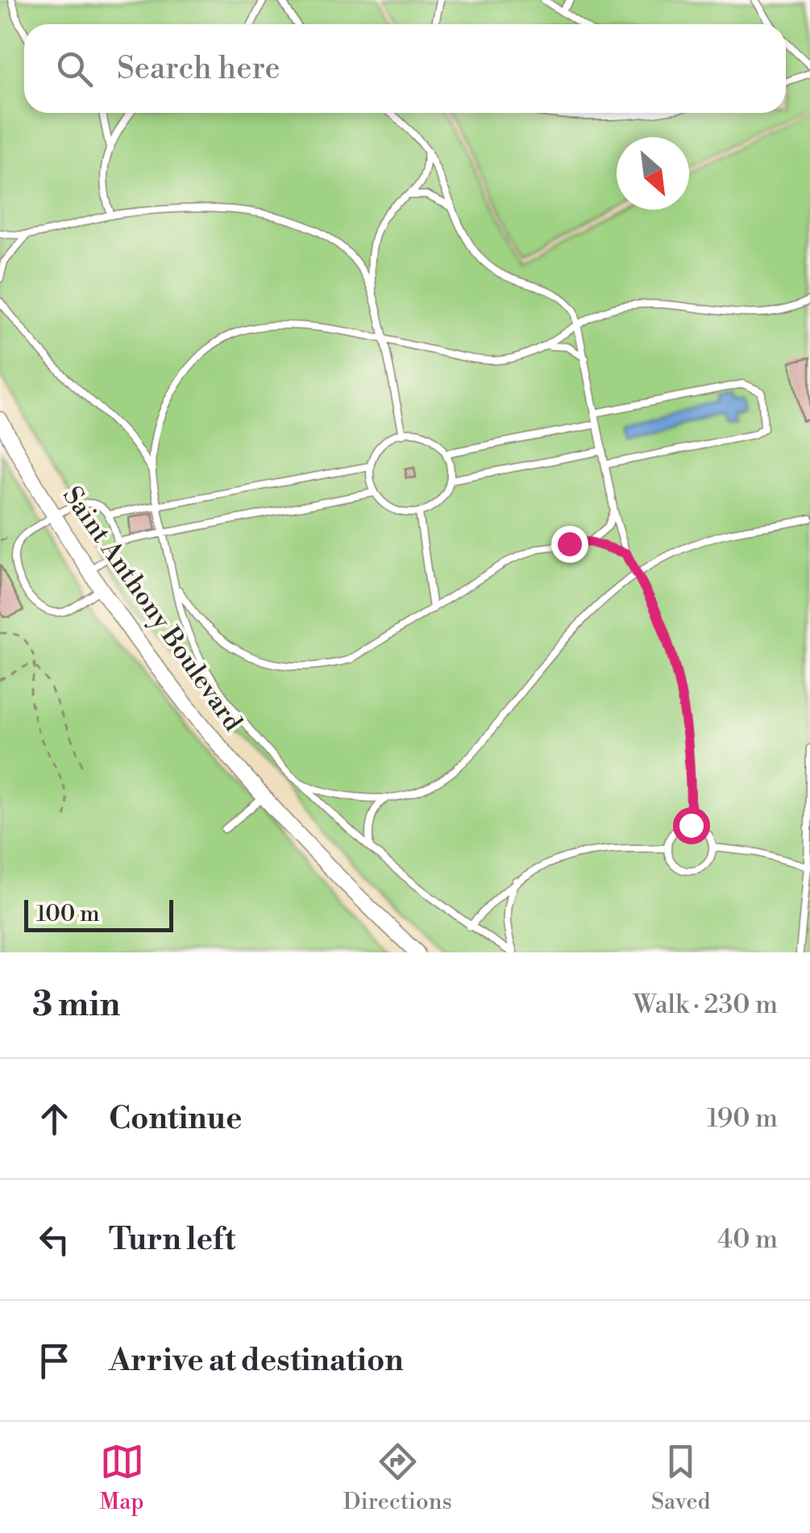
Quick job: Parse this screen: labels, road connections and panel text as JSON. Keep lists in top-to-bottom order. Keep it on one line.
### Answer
{"streets":{"street":["Saint Anthony Boulevard"]},"scale_bar":"100 m","north":"bottom right","page":{"search":"Search here","scale":"100 m","heading":["3 min","Walk · 230 m"],"list":[["Continue","190 m"],["Turn left","40 m"],"Arrive at destination"],"nav":["Map","Directions","Saved"]}}
